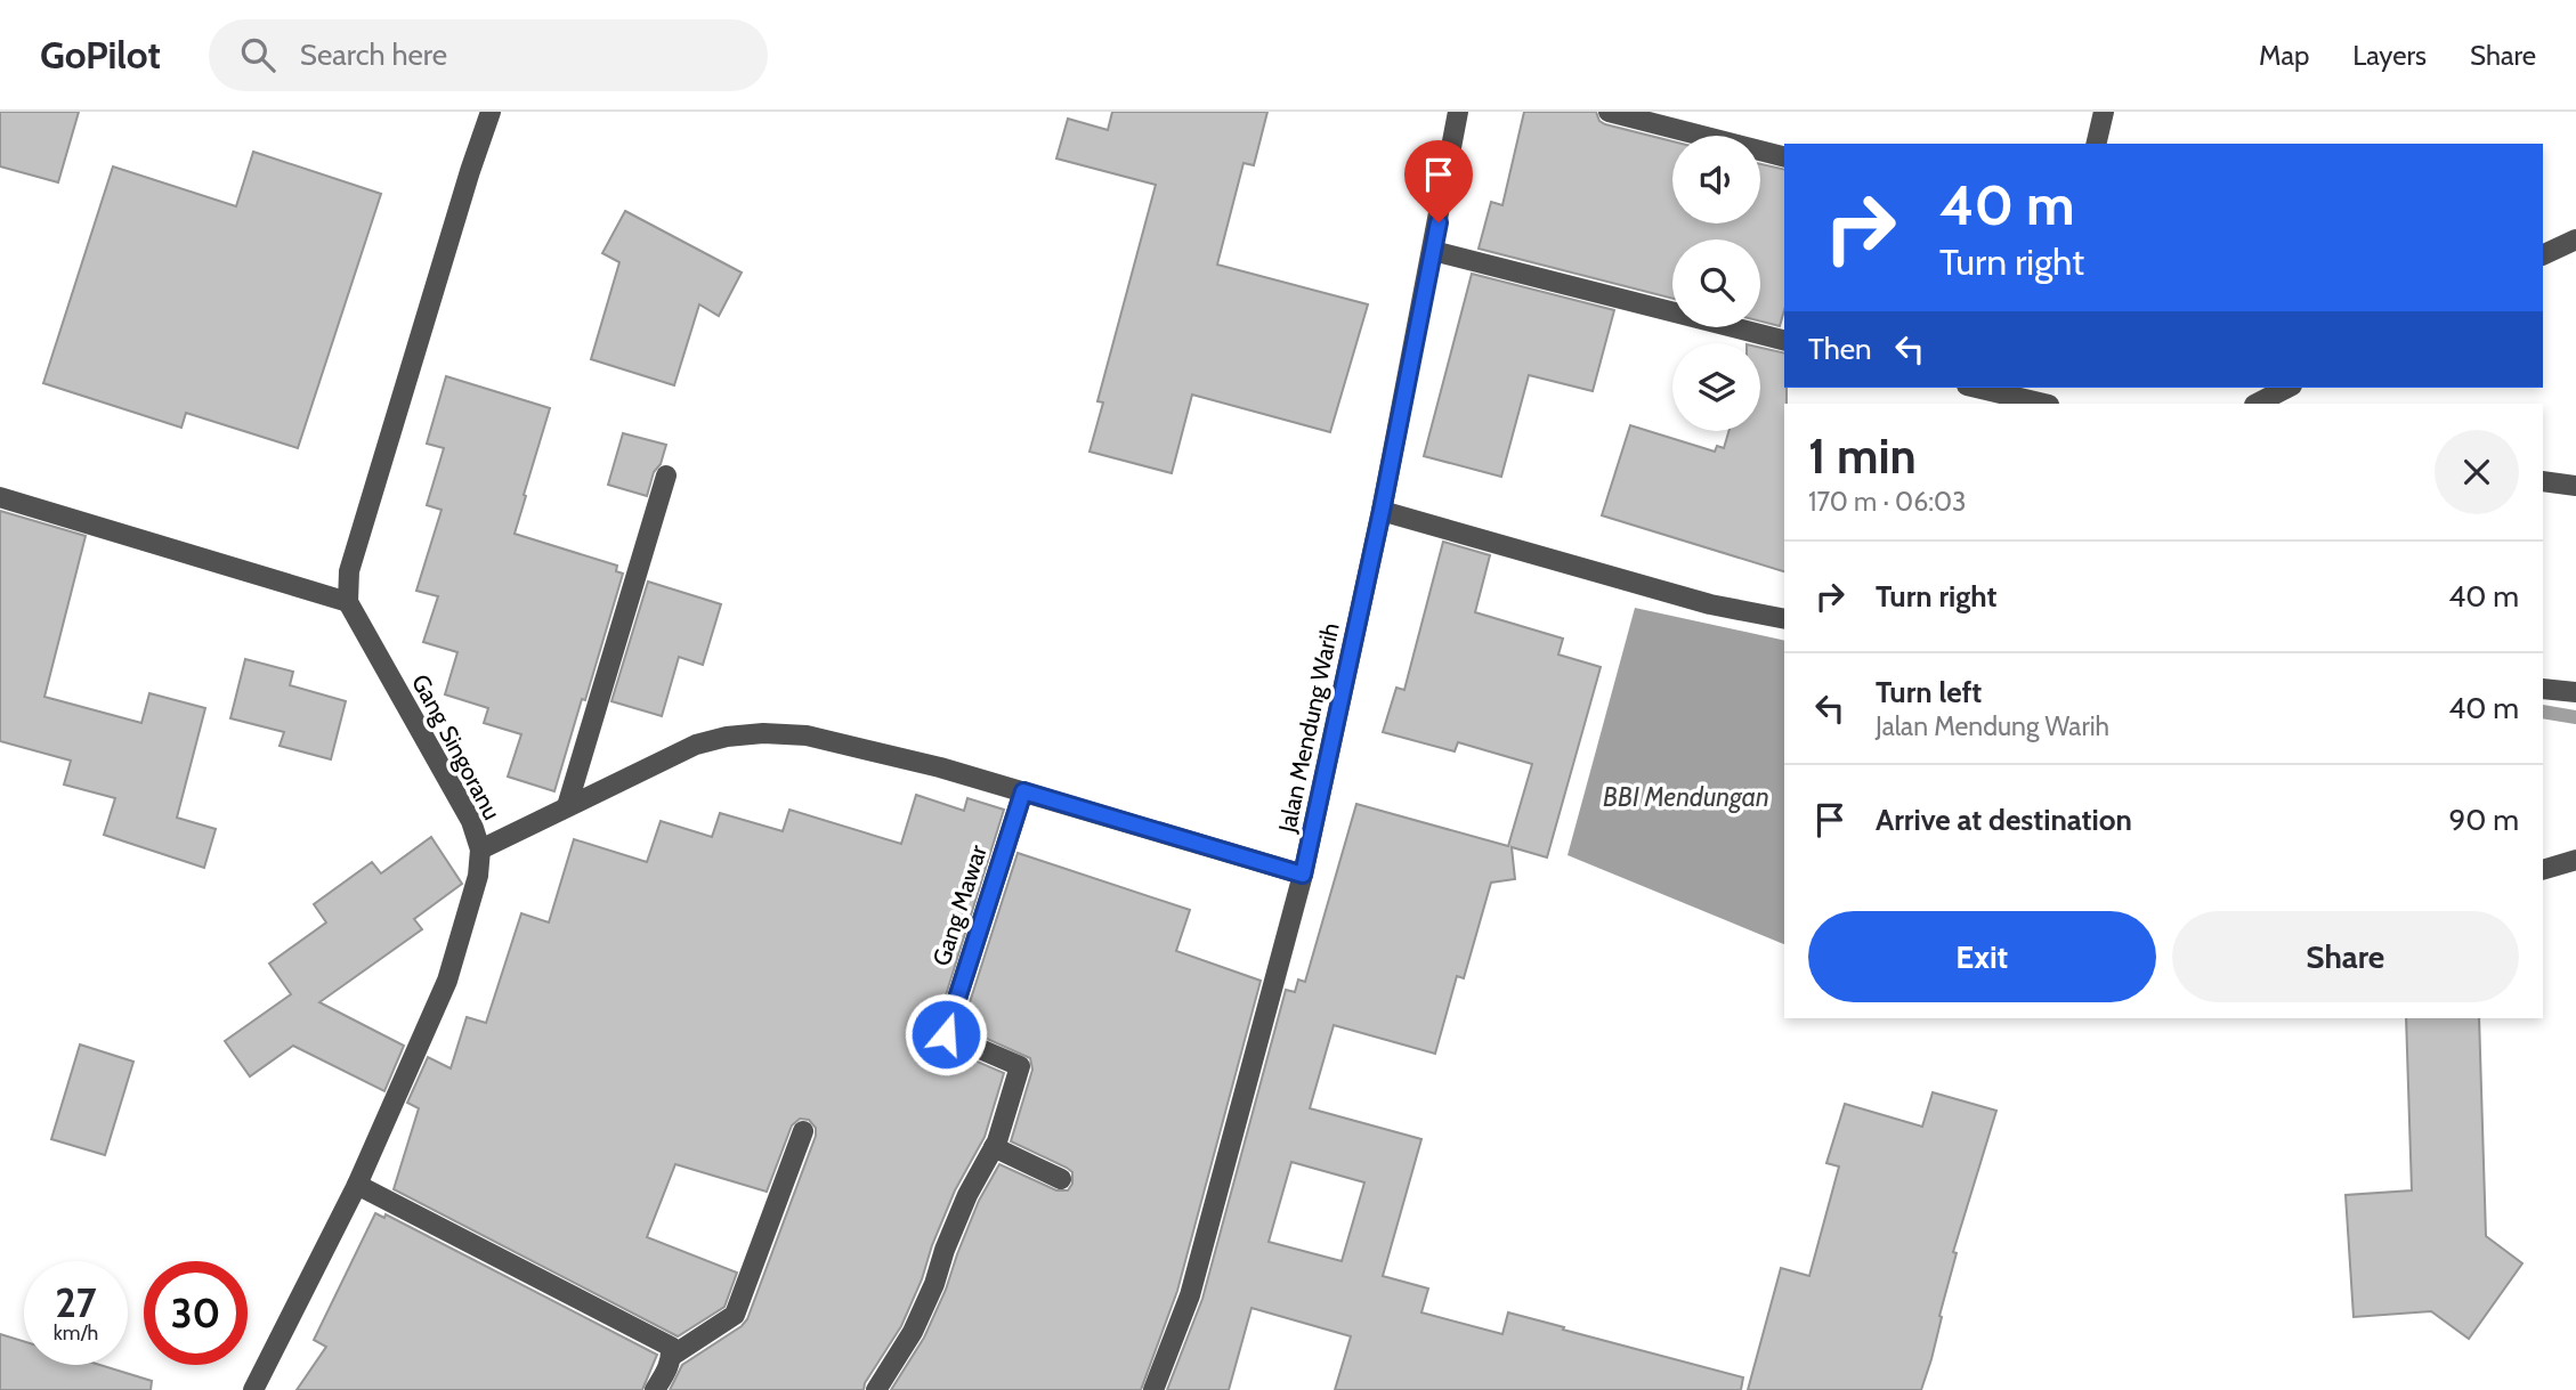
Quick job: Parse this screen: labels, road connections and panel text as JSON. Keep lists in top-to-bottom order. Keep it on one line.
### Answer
{"streets":{"street":["Jalan Mendung Warih","Gang Singoranu","Gang Mawar"]},"water":["BBI Mendungan"],"page":{"header":"GoPilot","search":"Search here","nav":["Map","Layers","Share"],"turn":["40 m","Turn right"],"then":"Then","heading":["1 min","170 m · 06:03"],"list":[{"name":"Turn right","value":"40 m"},{"name":"Turn left","note":"Jalan Mendung Warih","value":"40 m"},{"name":"Arrive at destination","value":"90 m"}],"buttons":["Exit","Share"],"speed":"27 km/h","limit":"30"}}
